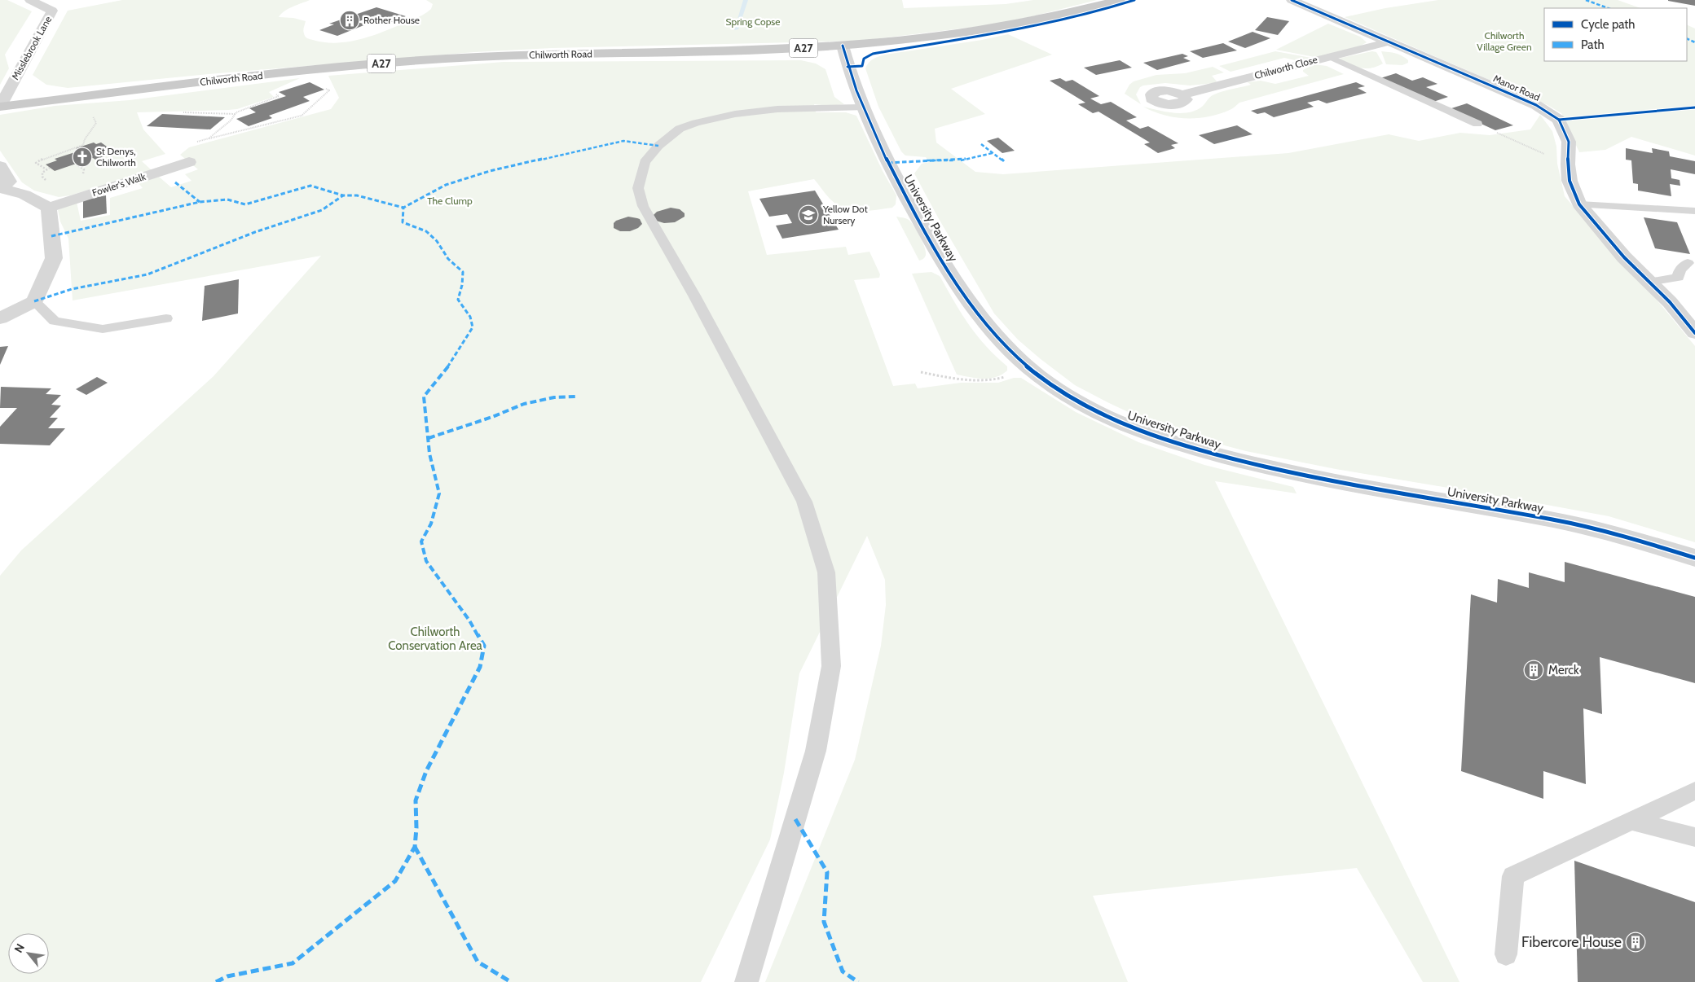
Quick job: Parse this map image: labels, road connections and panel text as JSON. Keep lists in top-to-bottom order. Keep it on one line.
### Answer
{"streets":{"main road":["A27","Chilworth Road"],"street":["Misslebrook Lane","Chilworth Close","Manor Road","Fowler's Walk","University Parkway"]},"crossings":[["Misslebrook Lane","Chilworth Road"],["Chilworth Road","University Parkway"],["Chilworth Close","Manor Road"]],"parks":["Spring Copse","Chilworth Village Green","The Clump","Chilworth Conservation Area"],"places":{"building":["Rother House","Merck","Fibercore House"],"church":["St Denys, Chilworth"],"school or university":["Yellow Dot Nursery"]},"legend":["Cycle path","Path"],"north":"top left"}
